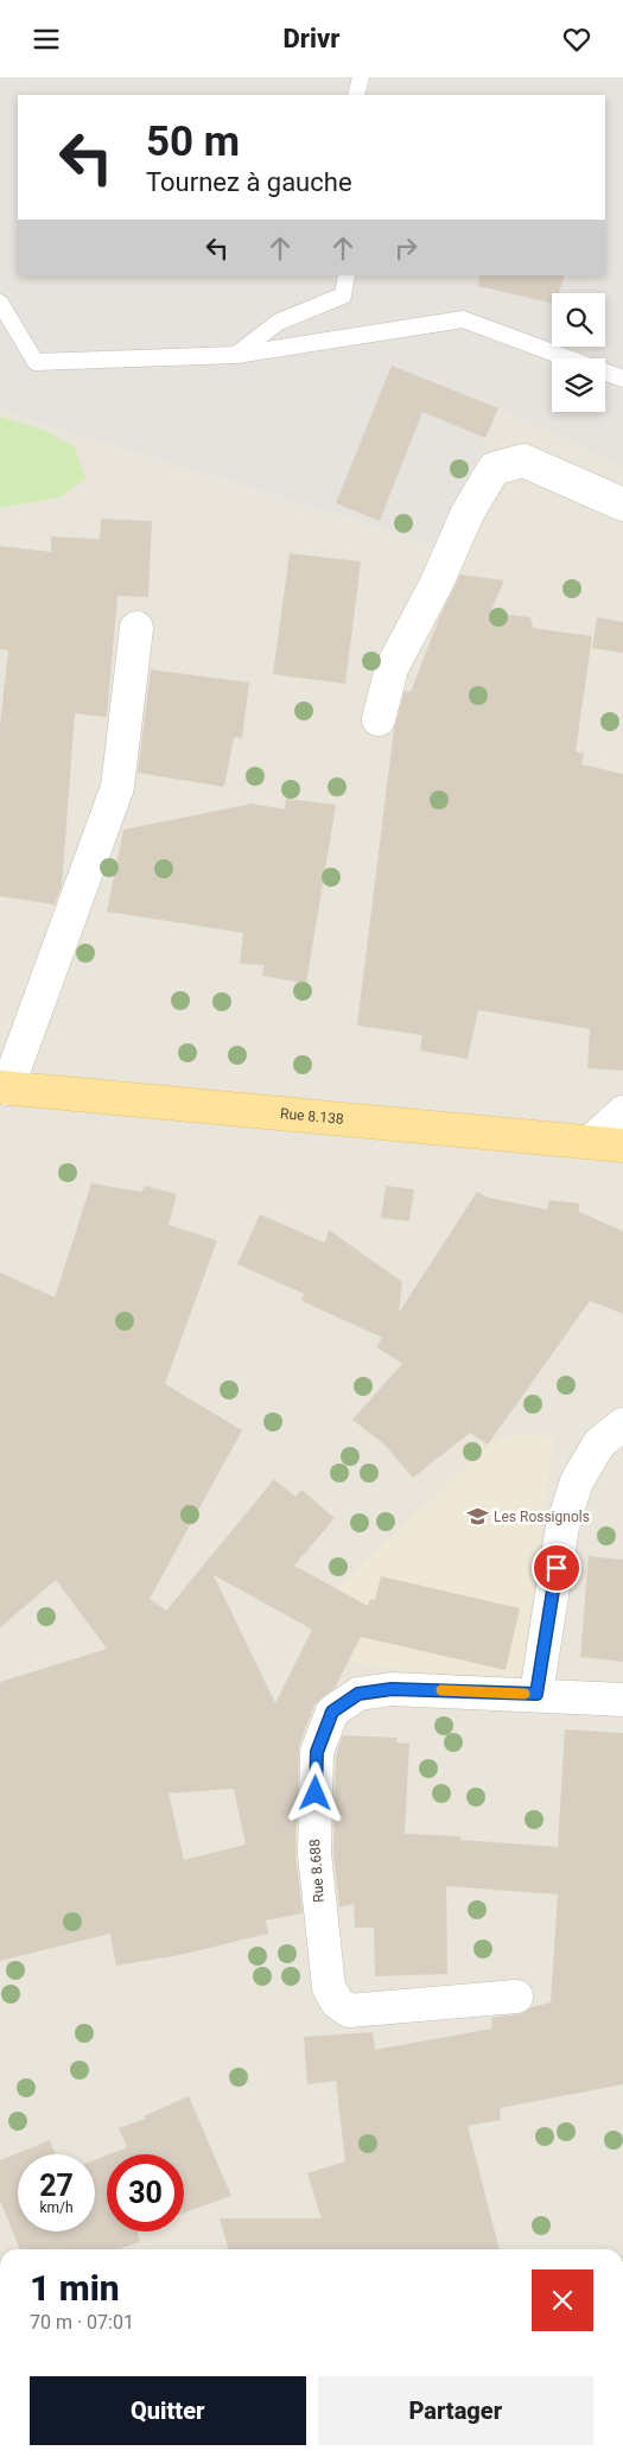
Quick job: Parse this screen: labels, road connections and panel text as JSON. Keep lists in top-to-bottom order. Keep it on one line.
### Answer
{"streets":{"main road":["Rue 8.138"],"street":["Rue 8.688"]},"places":{"school or university":["Les Rossignols"]},"page":{"header":"Drivr","turn":["50 m","Tournez à gauche"],"speed":"27 km/h","limit":"30","heading":["1 min","70 m · 07:01"],"buttons":["Quitter","Partager"]}}
